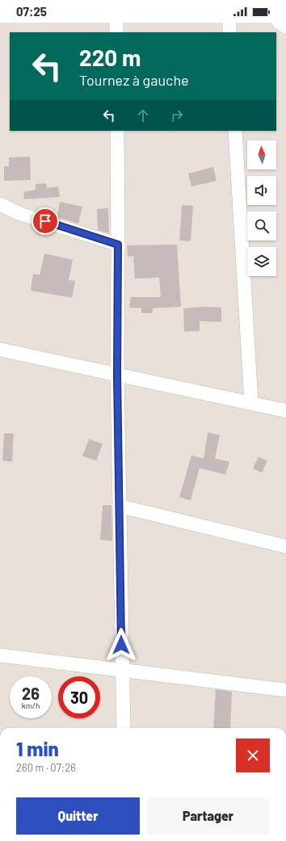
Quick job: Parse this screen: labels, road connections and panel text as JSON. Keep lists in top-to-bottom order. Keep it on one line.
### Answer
{"north":"top","page":{"status":"07:25","turn":["220 m","Tournez à gauche"],"speed":"26 km/h","limit":"30","heading":["1 min","260 m · 07:26"],"buttons":["Quitter","Partager"]}}
